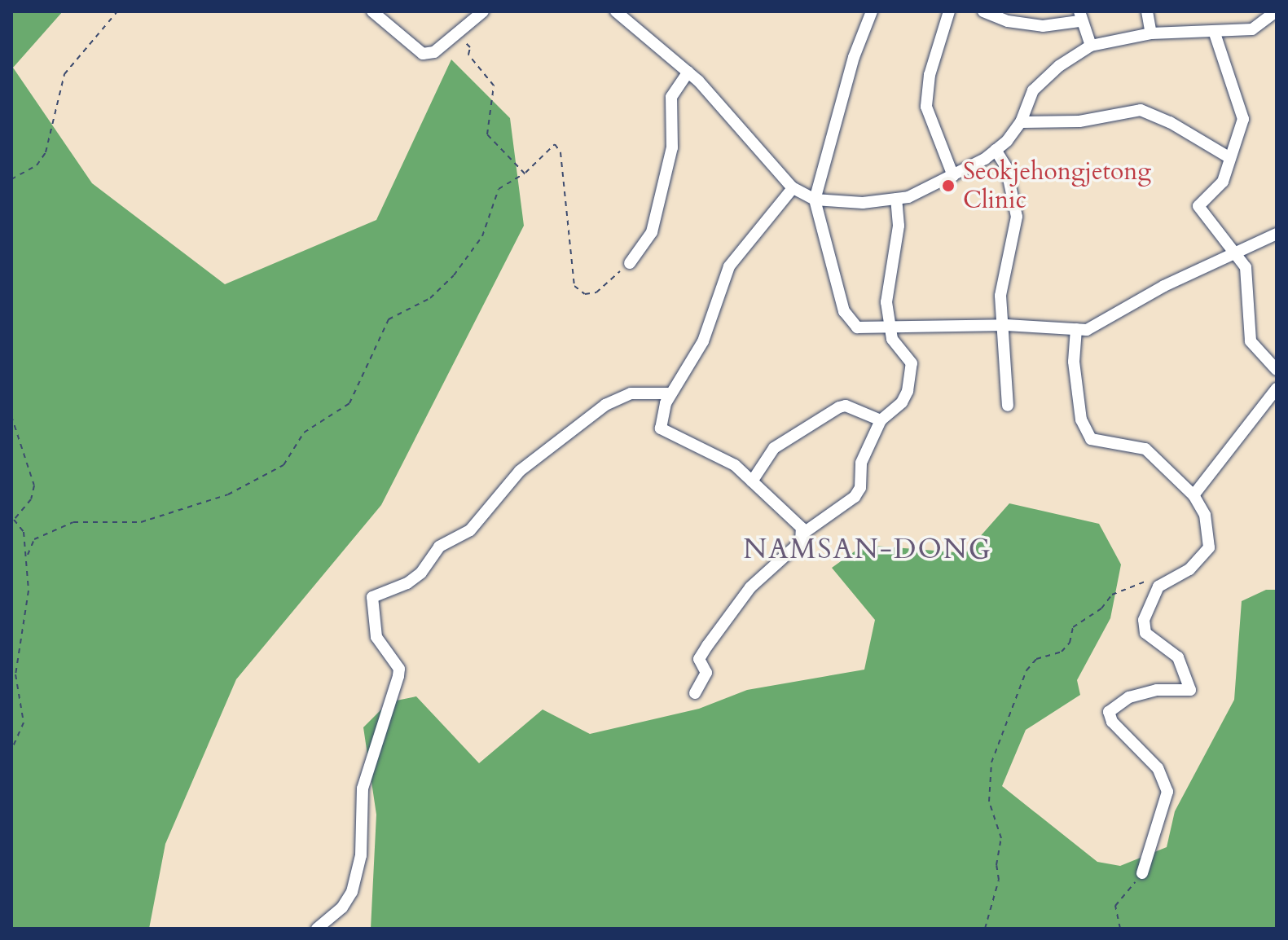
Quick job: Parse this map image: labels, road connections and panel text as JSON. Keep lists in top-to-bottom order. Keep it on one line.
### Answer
{"districts":["NAMSAN-DONG"],"places":["Seokjehongjetong Clinic"]}
